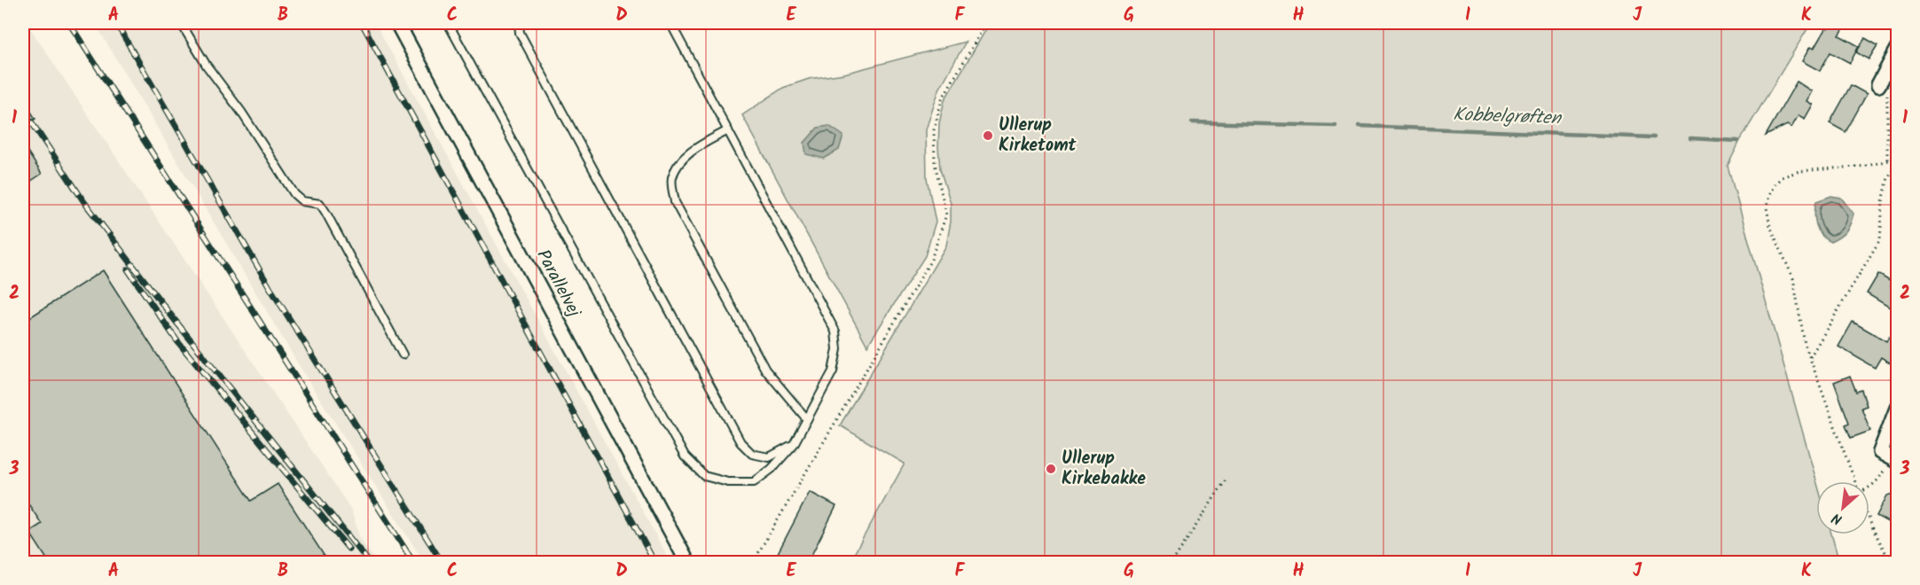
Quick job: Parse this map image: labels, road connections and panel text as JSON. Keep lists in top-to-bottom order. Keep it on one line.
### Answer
{"streets":{"street":["Parallelvej"]},"water":["Kobbelgrøften"],"places":["Ullerup Kirketomt","Ullerup Kirkebakke"],"north":"bottom left","grid":{"columns":["A","B","C","D","E","F","G","H","I","J","K"],"rows":["1","2","3"]}}
